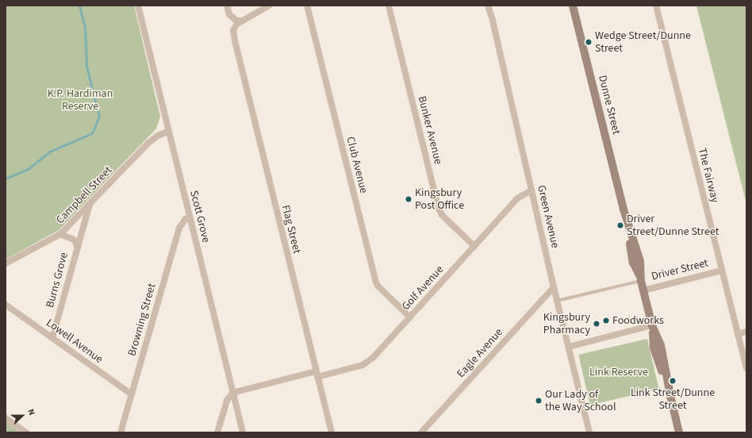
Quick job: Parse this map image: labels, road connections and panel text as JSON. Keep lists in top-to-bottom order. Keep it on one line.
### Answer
{"streets":{"main road":["Dunne Street"],"street":["Bunker Avenue","Club Avenue","The Fairway","Campbell Street","Scott Grove","Green Avenue","Flag Street","Driver Street","Burns Grove","Golf Avenue","Browning Street","Lowell Avenue","Eagle Avenue"]},"crossings":[["Dunne Street","Driver Street"],["Bunker Avenue","Golf Avenue"],["Club Avenue","Golf Avenue"],["The Fairway","Driver Street"],["Campbell Street","Scott Grove"],["Campbell Street","Burns Grove"],["Scott Grove","Golf Avenue"],["Scott Grove","Browning Street"],["Green Avenue","Golf Avenue"],["Green Avenue","Eagle Avenue"],["Flag Street","Golf Avenue"],["Burns Grove","Lowell Avenue"],["Browning Street","Lowell Avenue"]],"parks":["K.P. Hardiman Reserve","Link Reserve"],"places":["Wedge Street/Dunne Street","Kingsbury Post Office","Driver Street/Dunne Street","Foodworks","Kingsbury Pharmacy","Link Street/Dunne Street","Our Lady of the Way School"],"north":"right"}
